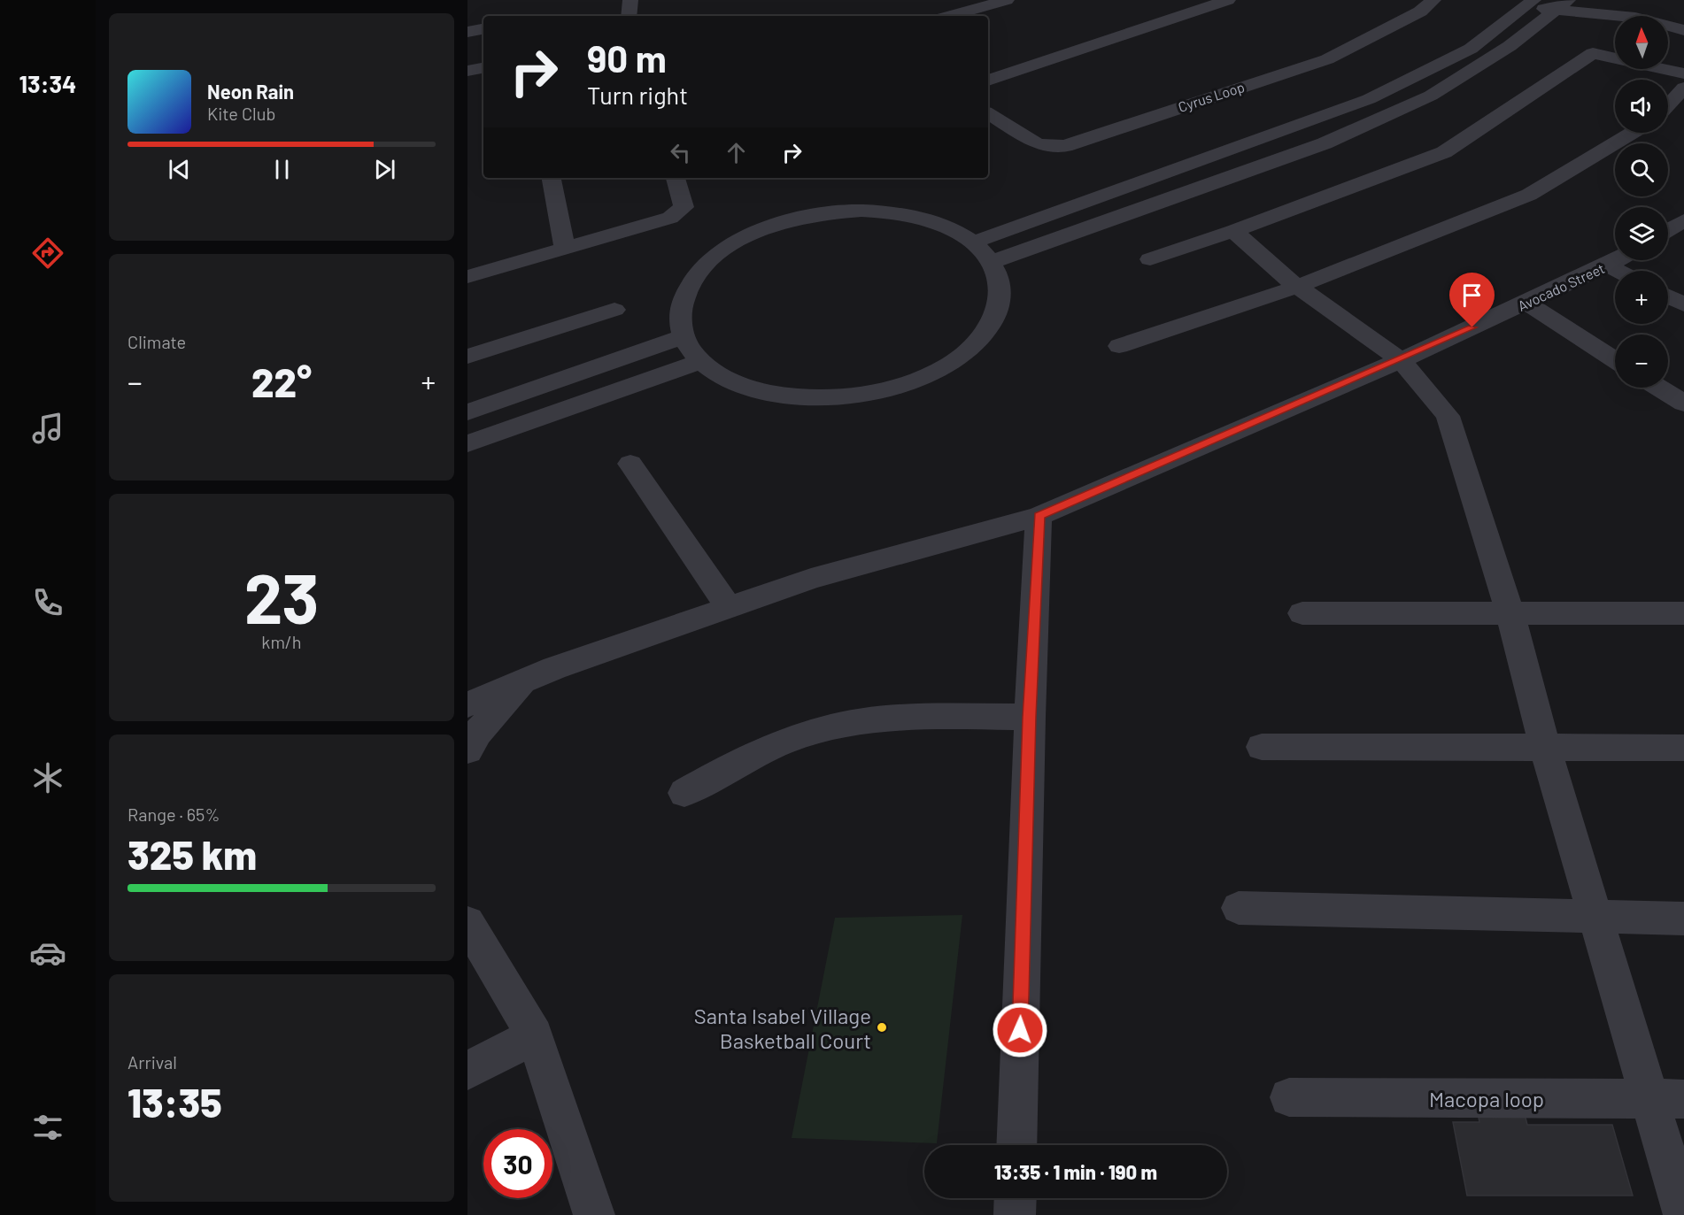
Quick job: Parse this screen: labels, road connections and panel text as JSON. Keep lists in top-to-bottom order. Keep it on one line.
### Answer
{"streets":{"street":["Cyrus Loop","Avocado Street","Macopa loop"]},"places":["Santa Isabel Village Basketball Court"],"north":"top","page":{"tabs":"13:34","map_buttons":["+","−"],"turn":["90 m","Turn right"],"song":["Neon Rain","Kite Club"],"tile":["Climate",["23","km/h"],["Range · 65%","325 km"],["Arrival","13:35"]],"heat":["−","22°","+"],"limit":"30","trip":"13:35 · 1 min · 190 m"}}
